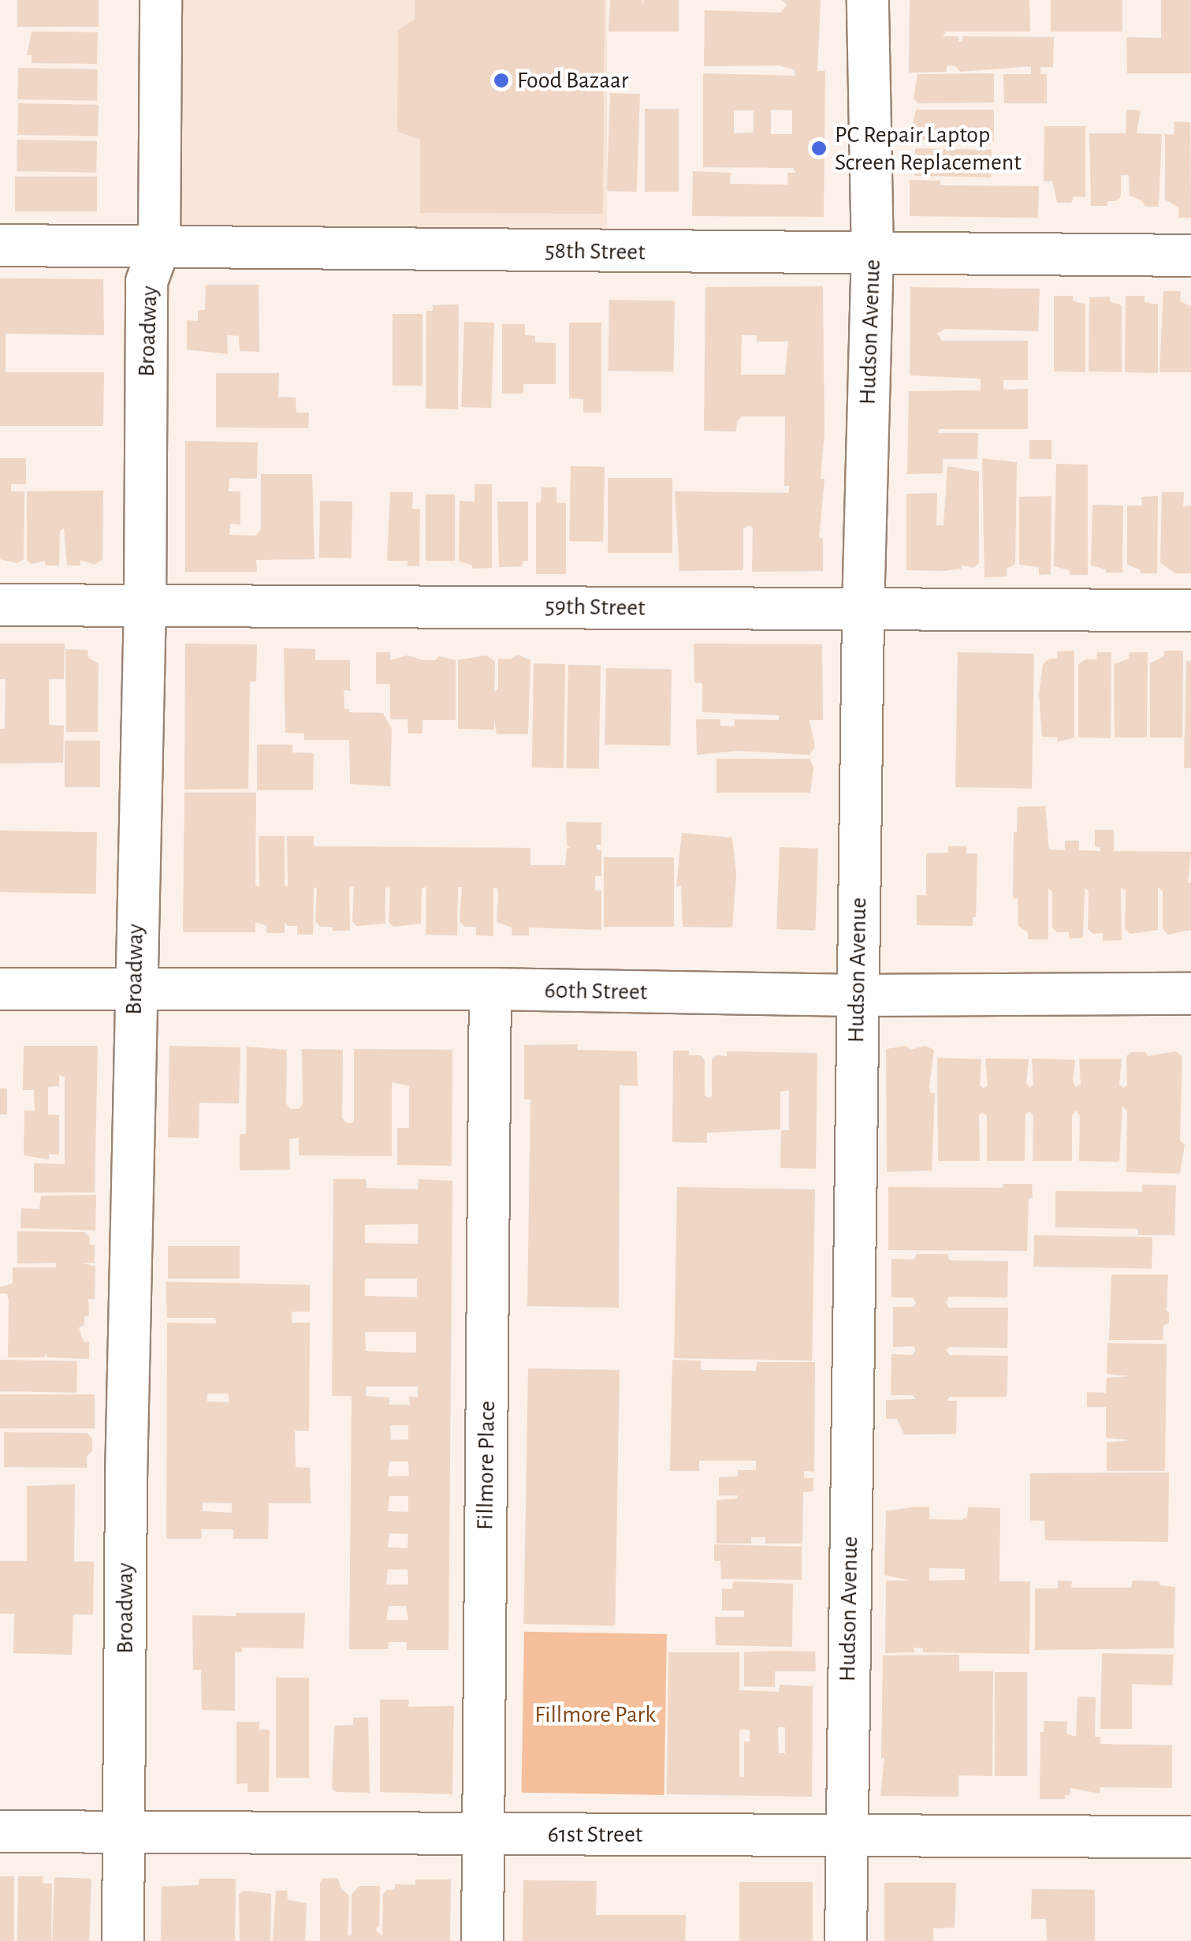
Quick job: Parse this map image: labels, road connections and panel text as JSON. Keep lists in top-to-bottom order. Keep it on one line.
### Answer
{"streets":{"street":["58th Street","Broadway","Hudson Avenue","59th Street","60th Street","Fillmore Place","61st Street"]},"crossings":[["58th Street","Broadway"],["58th Street","Hudson Avenue"],["Broadway","59th Street"],["Broadway","60th Street"],["Broadway","61st Street"],["Hudson Avenue","59th Street"],["Hudson Avenue","60th Street"],["Hudson Avenue","61st Street"],["60th Street","Fillmore Place"],["Fillmore Place","61st Street"]],"parks":["Fillmore Park"],"places":["Food Bazaar","PC Repair Laptop Screen Replacement"]}
